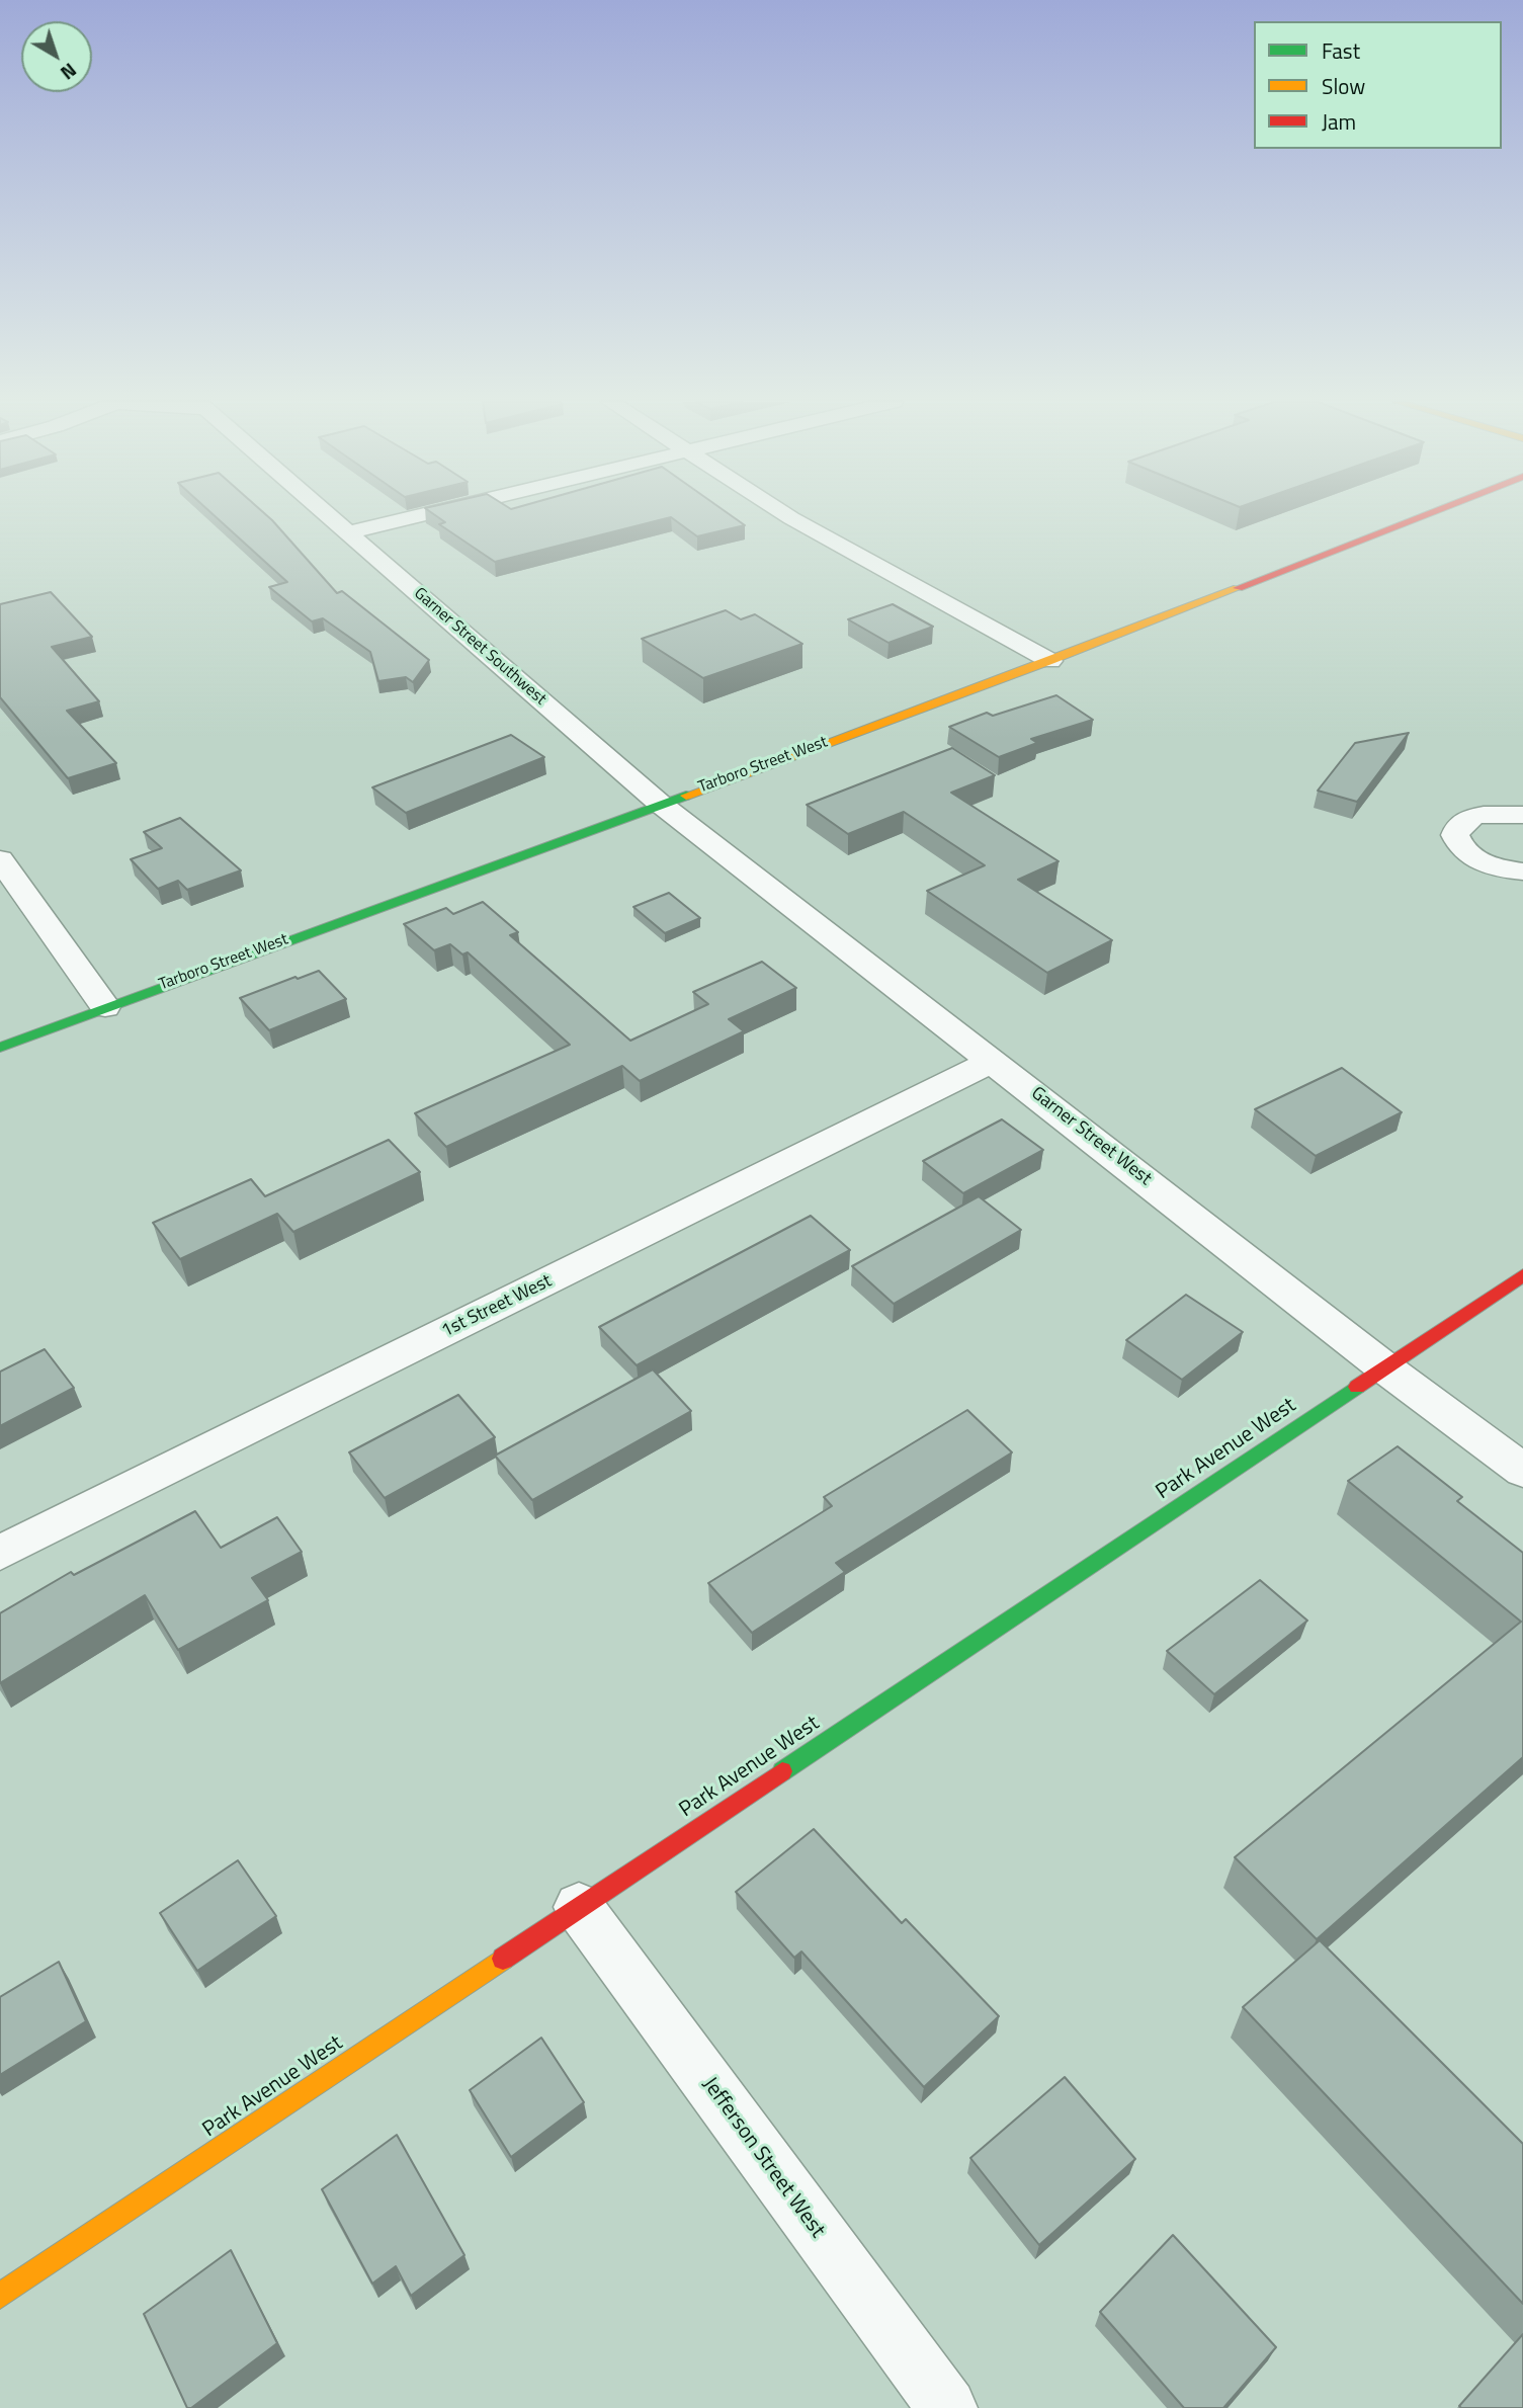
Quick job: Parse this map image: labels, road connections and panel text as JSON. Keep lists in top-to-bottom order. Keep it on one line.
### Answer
{"streets":{"main road":["Tarboro Street West","Park Avenue West"],"street":["Garner Street Southwest","Garner Street West","1st Street West","Jefferson Street West"]},"crossings":[["Garner Street Southwest","Tarboro Street West"],["Garner Street Southwest","Garner Street West"],["Tarboro Street West","Garner Street West"],["Garner Street West","1st Street West"],["Garner Street West","Park Avenue West"],["Park Avenue West","Jefferson Street West"]],"legend":["Fast","Slow","Jam"],"north":"bottom right"}
